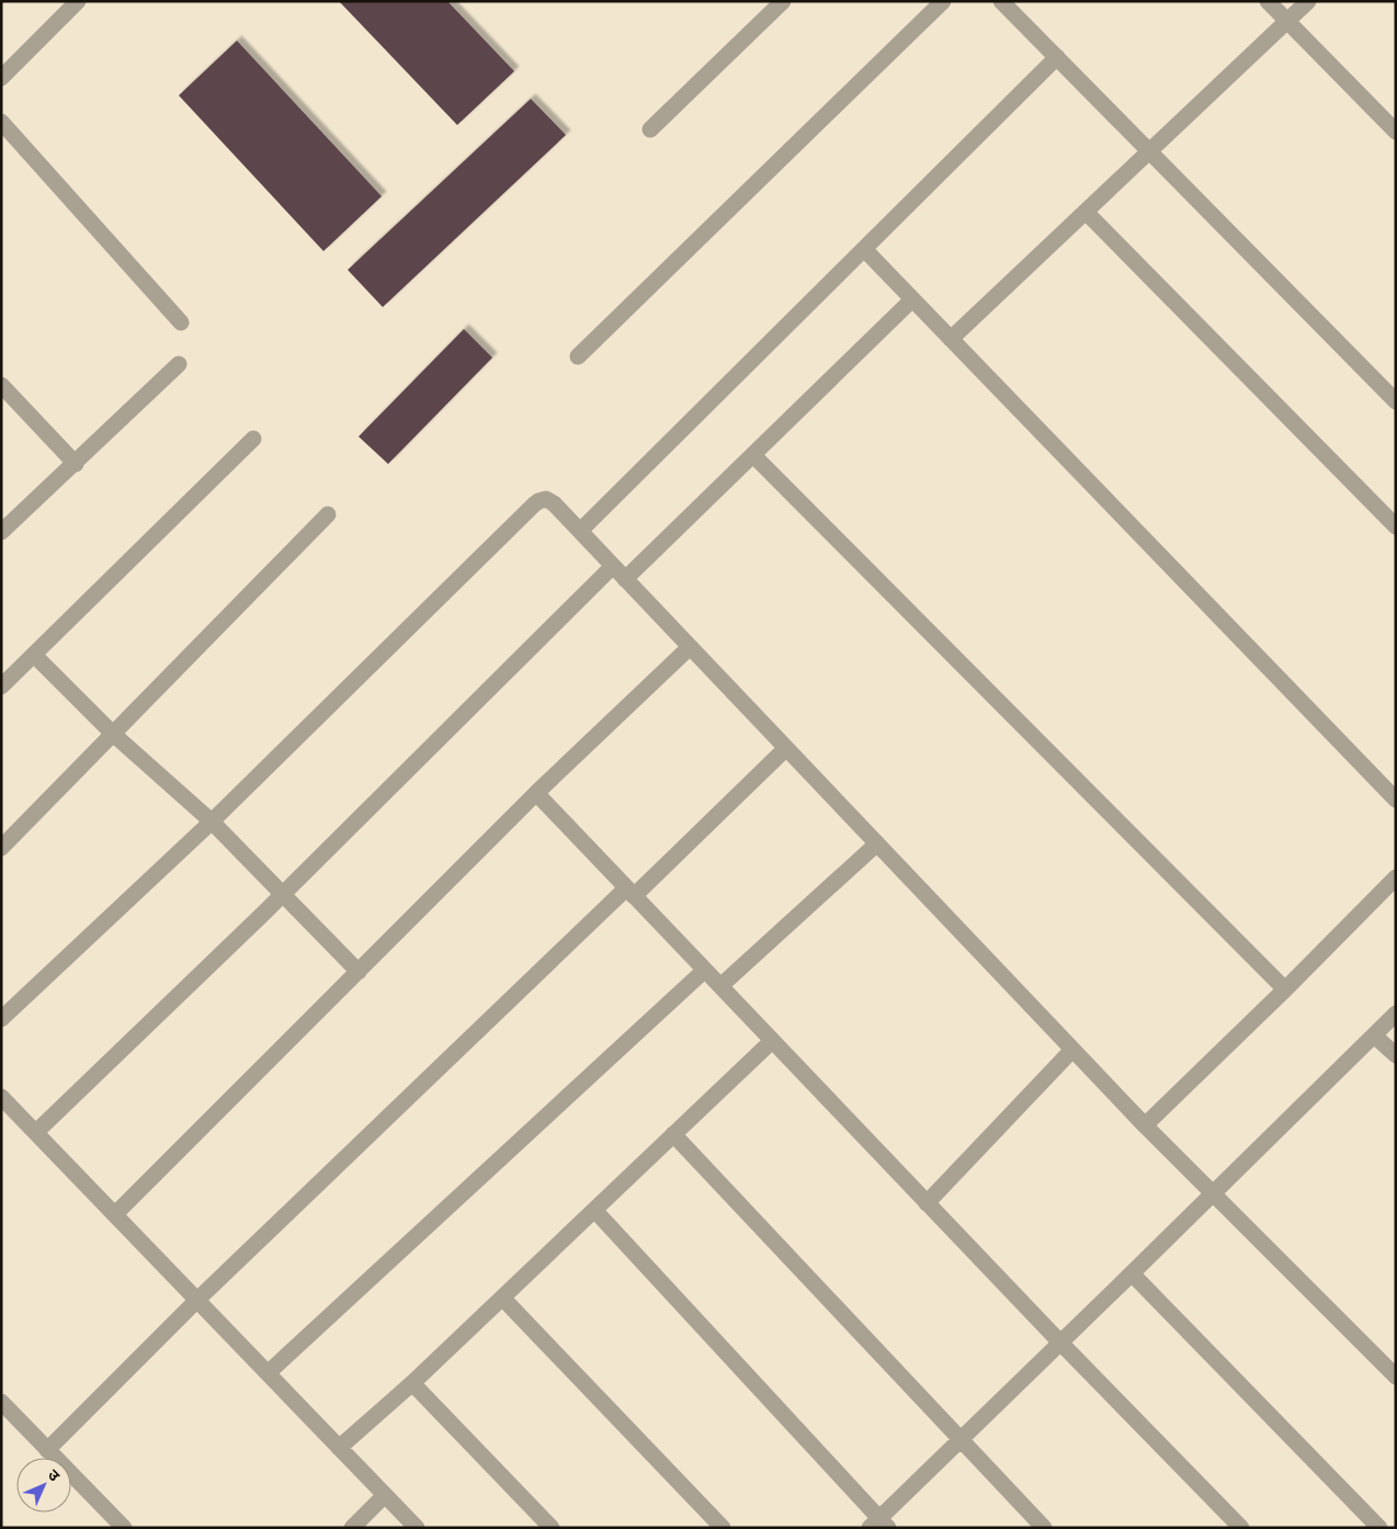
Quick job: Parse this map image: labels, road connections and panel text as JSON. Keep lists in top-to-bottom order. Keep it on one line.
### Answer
{"north":"top right"}
